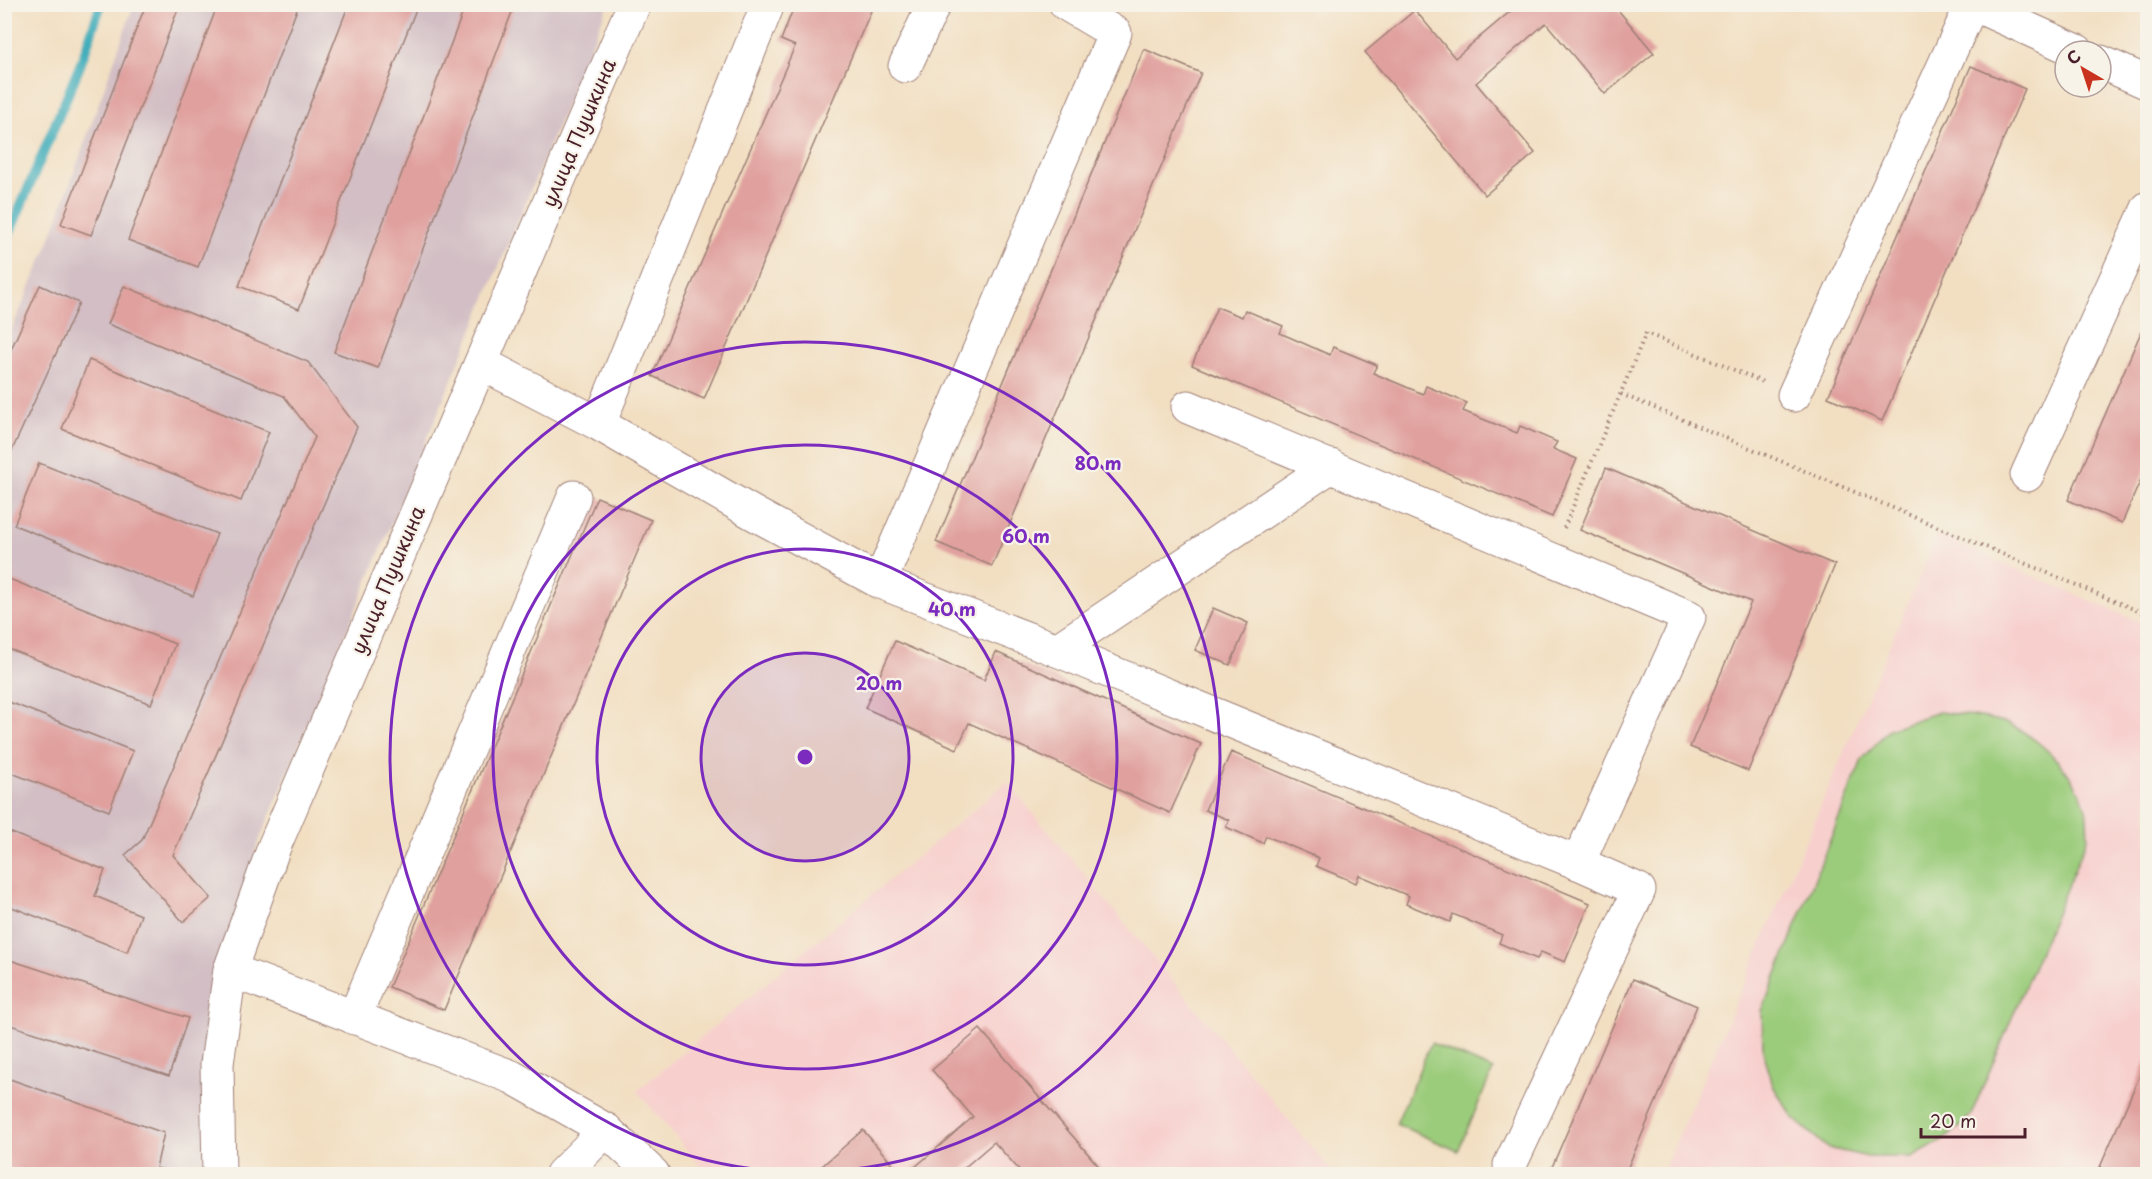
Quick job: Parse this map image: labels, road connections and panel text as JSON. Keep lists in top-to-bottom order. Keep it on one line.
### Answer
{"streets":{"street":["улица Пушкина"]},"scale_bar":"20 m","north":"top left","rings":["80 m","60 m","40 m","20 m"]}
